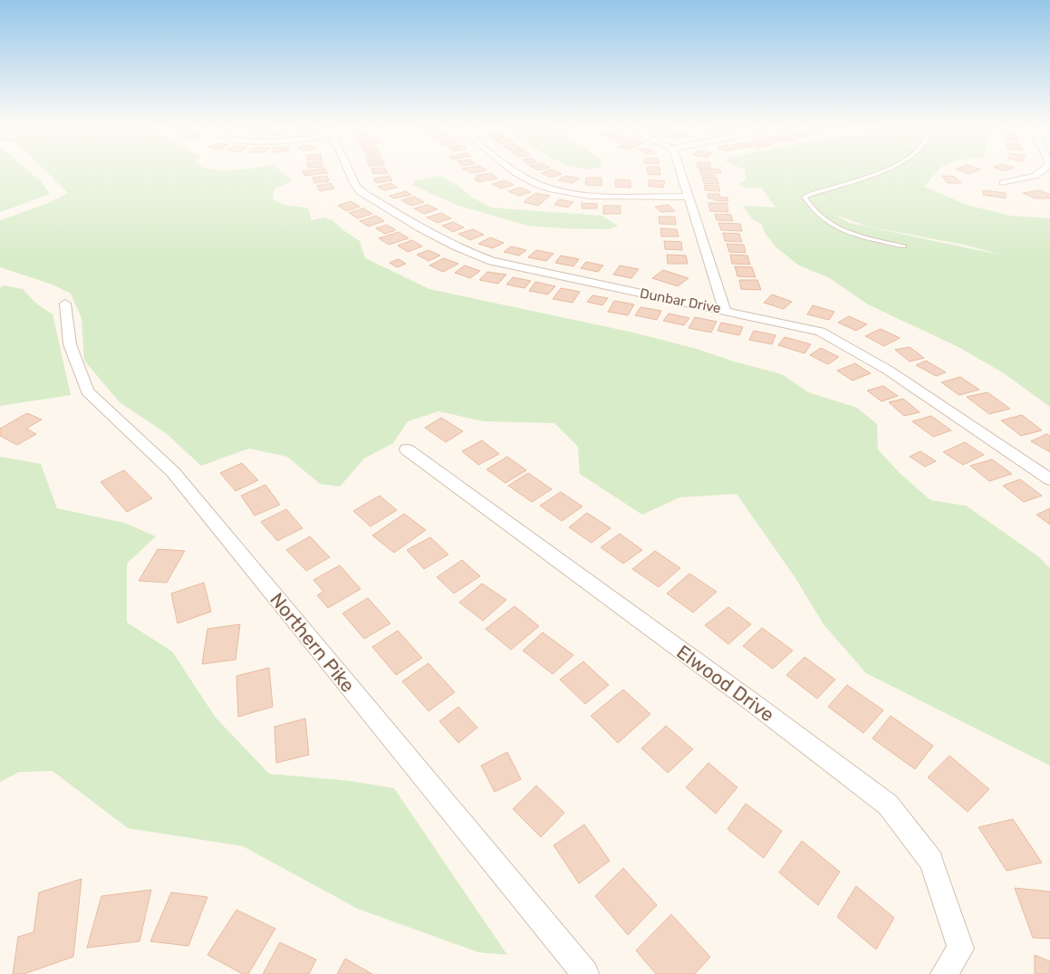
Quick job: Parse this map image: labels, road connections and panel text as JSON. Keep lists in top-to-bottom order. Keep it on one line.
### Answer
{"streets":{"street":["Dunbar Drive","Northern Pike","Elwood Drive"]}}
